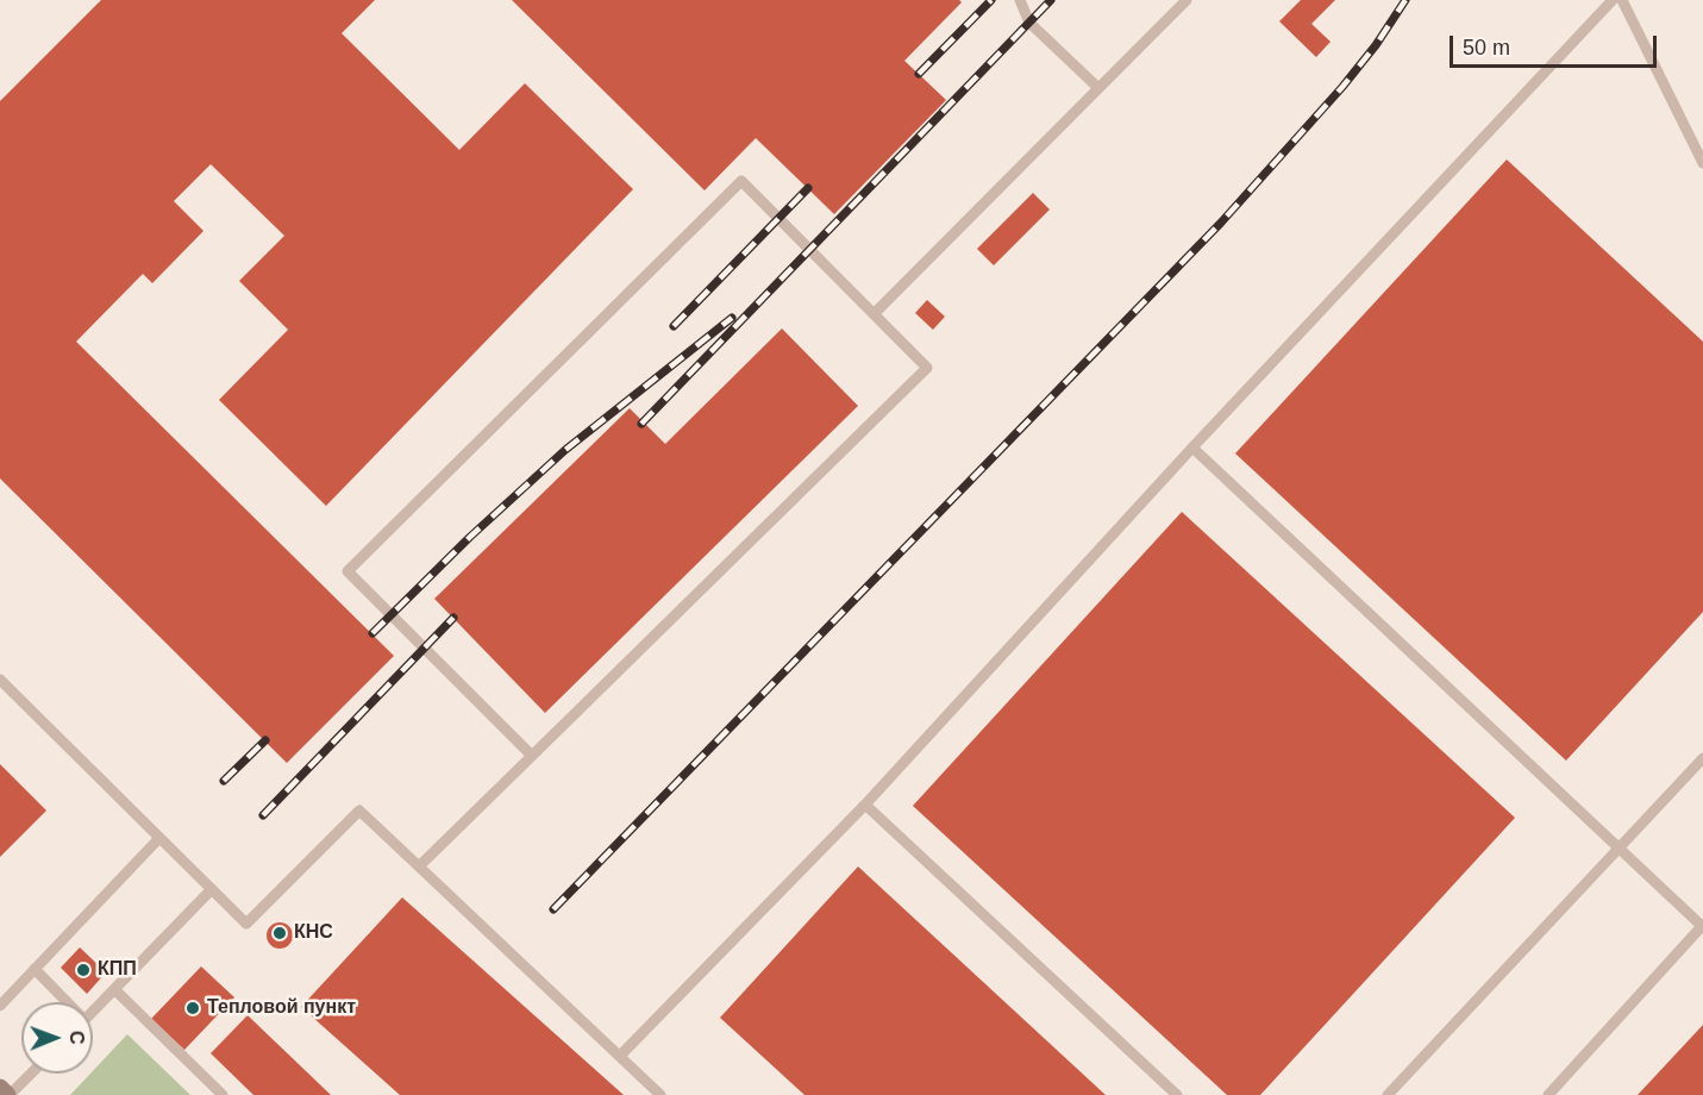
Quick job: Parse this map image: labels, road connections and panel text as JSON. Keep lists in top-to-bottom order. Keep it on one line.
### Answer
{"places":["КНС","КПП","Тепловой пункт"],"scale_bar":"50 m","north":"right"}
